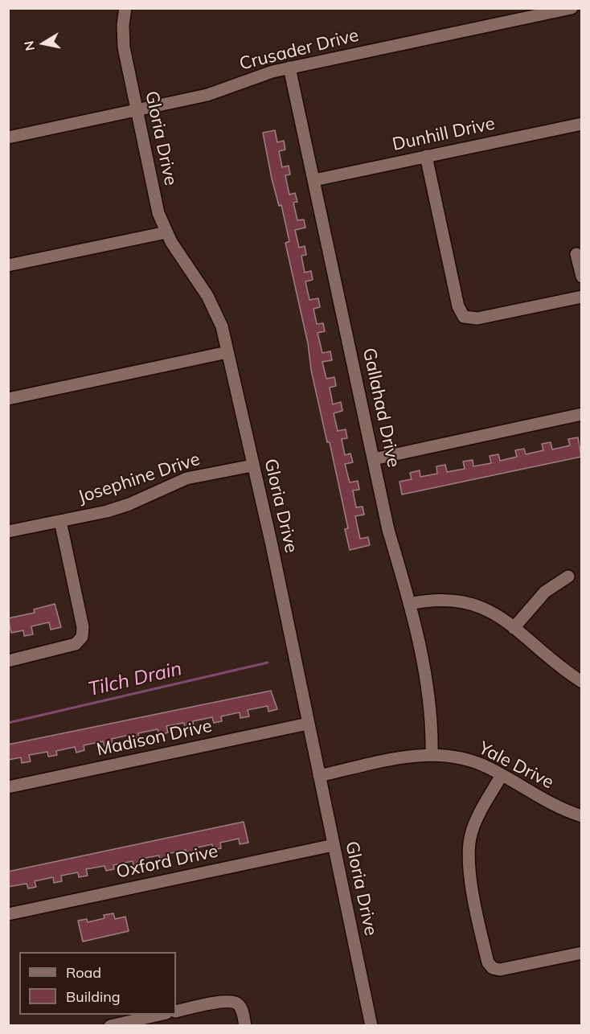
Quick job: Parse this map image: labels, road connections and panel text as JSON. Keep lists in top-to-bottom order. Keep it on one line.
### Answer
{"streets":{"street":["Crusader Drive","Dunhill Drive","Gloria Drive","Gallahad Drive","Josephine Drive","Madison Drive","Yale Drive","Oxford Drive"]},"crossings":[["Crusader Drive","Gloria Drive"],["Crusader Drive","Gallahad Drive"],["Dunhill Drive","Gallahad Drive"],["Gloria Drive","Josephine Drive"],["Gloria Drive","Madison Drive"],["Gloria Drive","Yale Drive"],["Gloria Drive","Oxford Drive"],["Gallahad Drive","Yale Drive"]],"water":["Tilch Drain"],"legend":["Road","Building"],"north":"left"}
